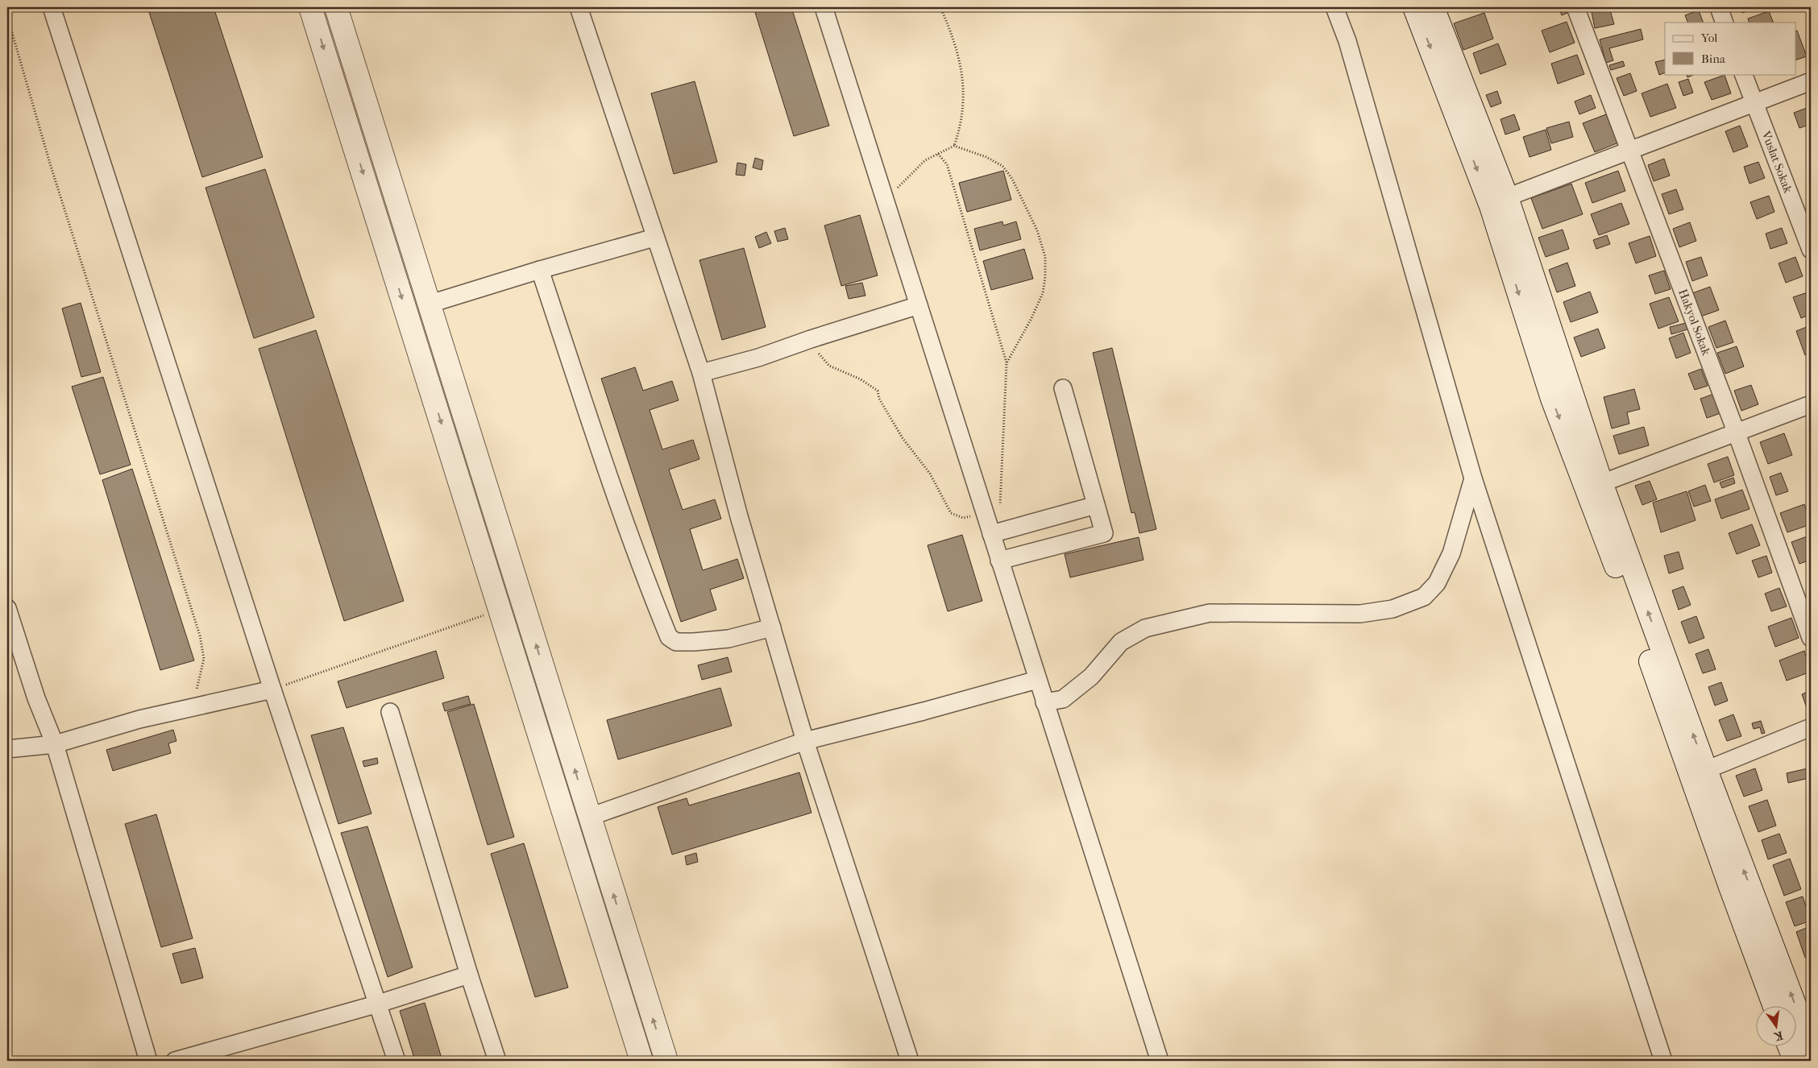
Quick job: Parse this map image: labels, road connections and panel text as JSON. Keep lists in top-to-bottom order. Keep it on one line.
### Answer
{"streets":{"street":["Vuslat Sokak","Hakyol Sokak"]},"legend":["Yol","Bina"],"north":"bottom"}
